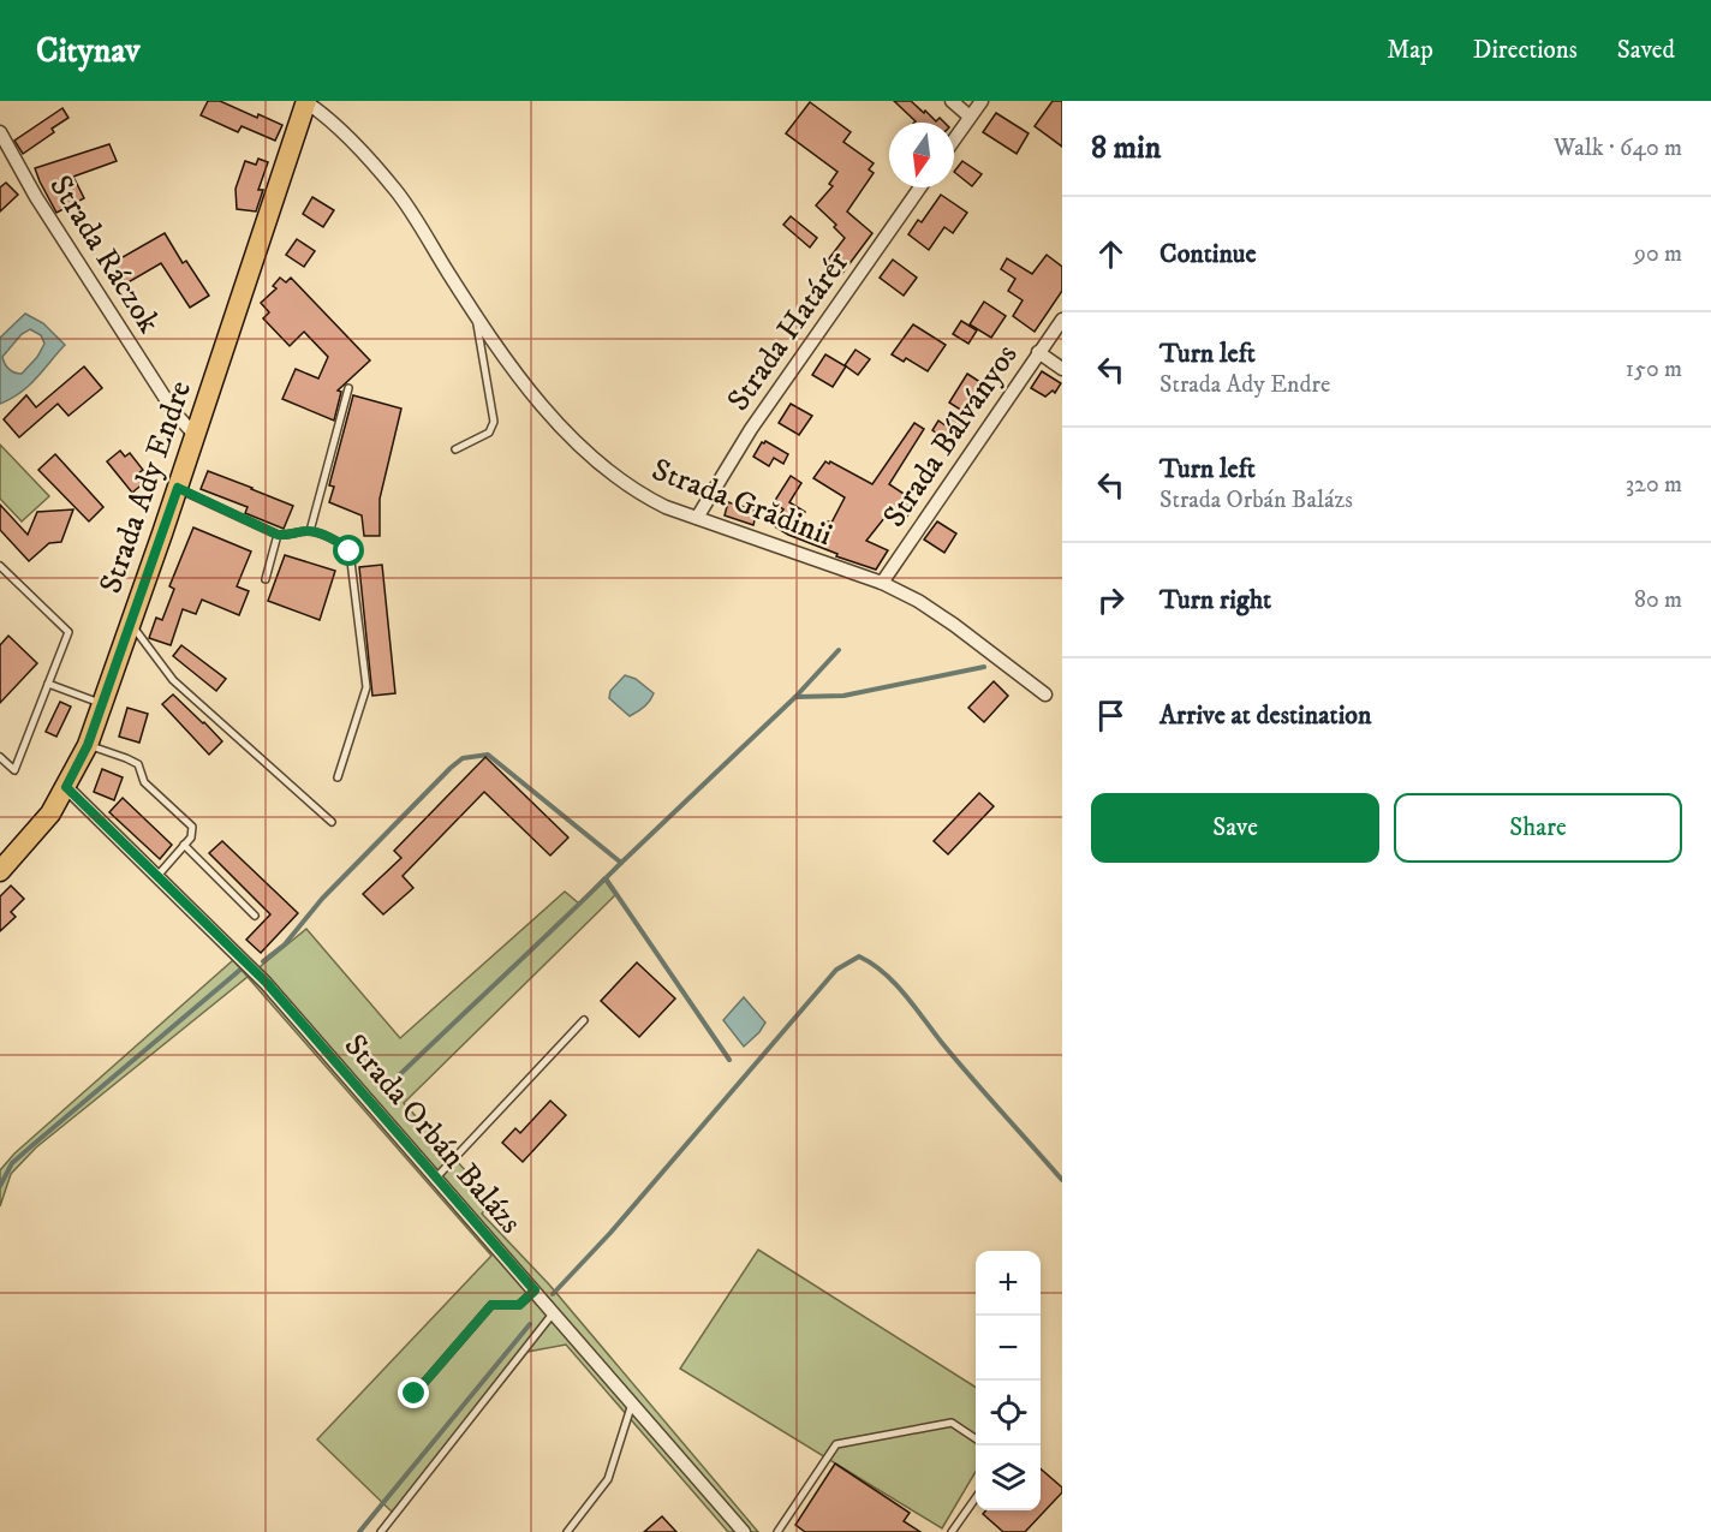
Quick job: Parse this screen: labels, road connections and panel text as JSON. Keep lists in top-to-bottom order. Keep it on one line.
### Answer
{"streets":{"main road":["Strada Ady Endre"],"street":["Strada Ráczok","Strada Határér","Strada Bálványos","Strada Grădinii","Strada Orbán Balázs"]},"crossings":[["Strada Ráczok","Strada Ady Endre"],["Strada Határér","Strada Grădinii"],["Strada Bálványos","Strada Grădinii"],["Strada Ady Endre","Strada Grădinii"],["Strada Ady Endre","Strada Orbán Balázs"]],"north":"bottom","page":{"header":"Citynav","nav":["Map","Directions","Saved"],"heading":["8 min","Walk · 640 m"],"list":[["Continue","90 m"],["Turn left","Strada Ady Endre","150 m"],["Turn left","Strada Orbán Balázs","320 m"],["Turn right","80 m"],"Arrive at destination"],"buttons":["Save","Share"],"map_buttons":["+","−"]}}
